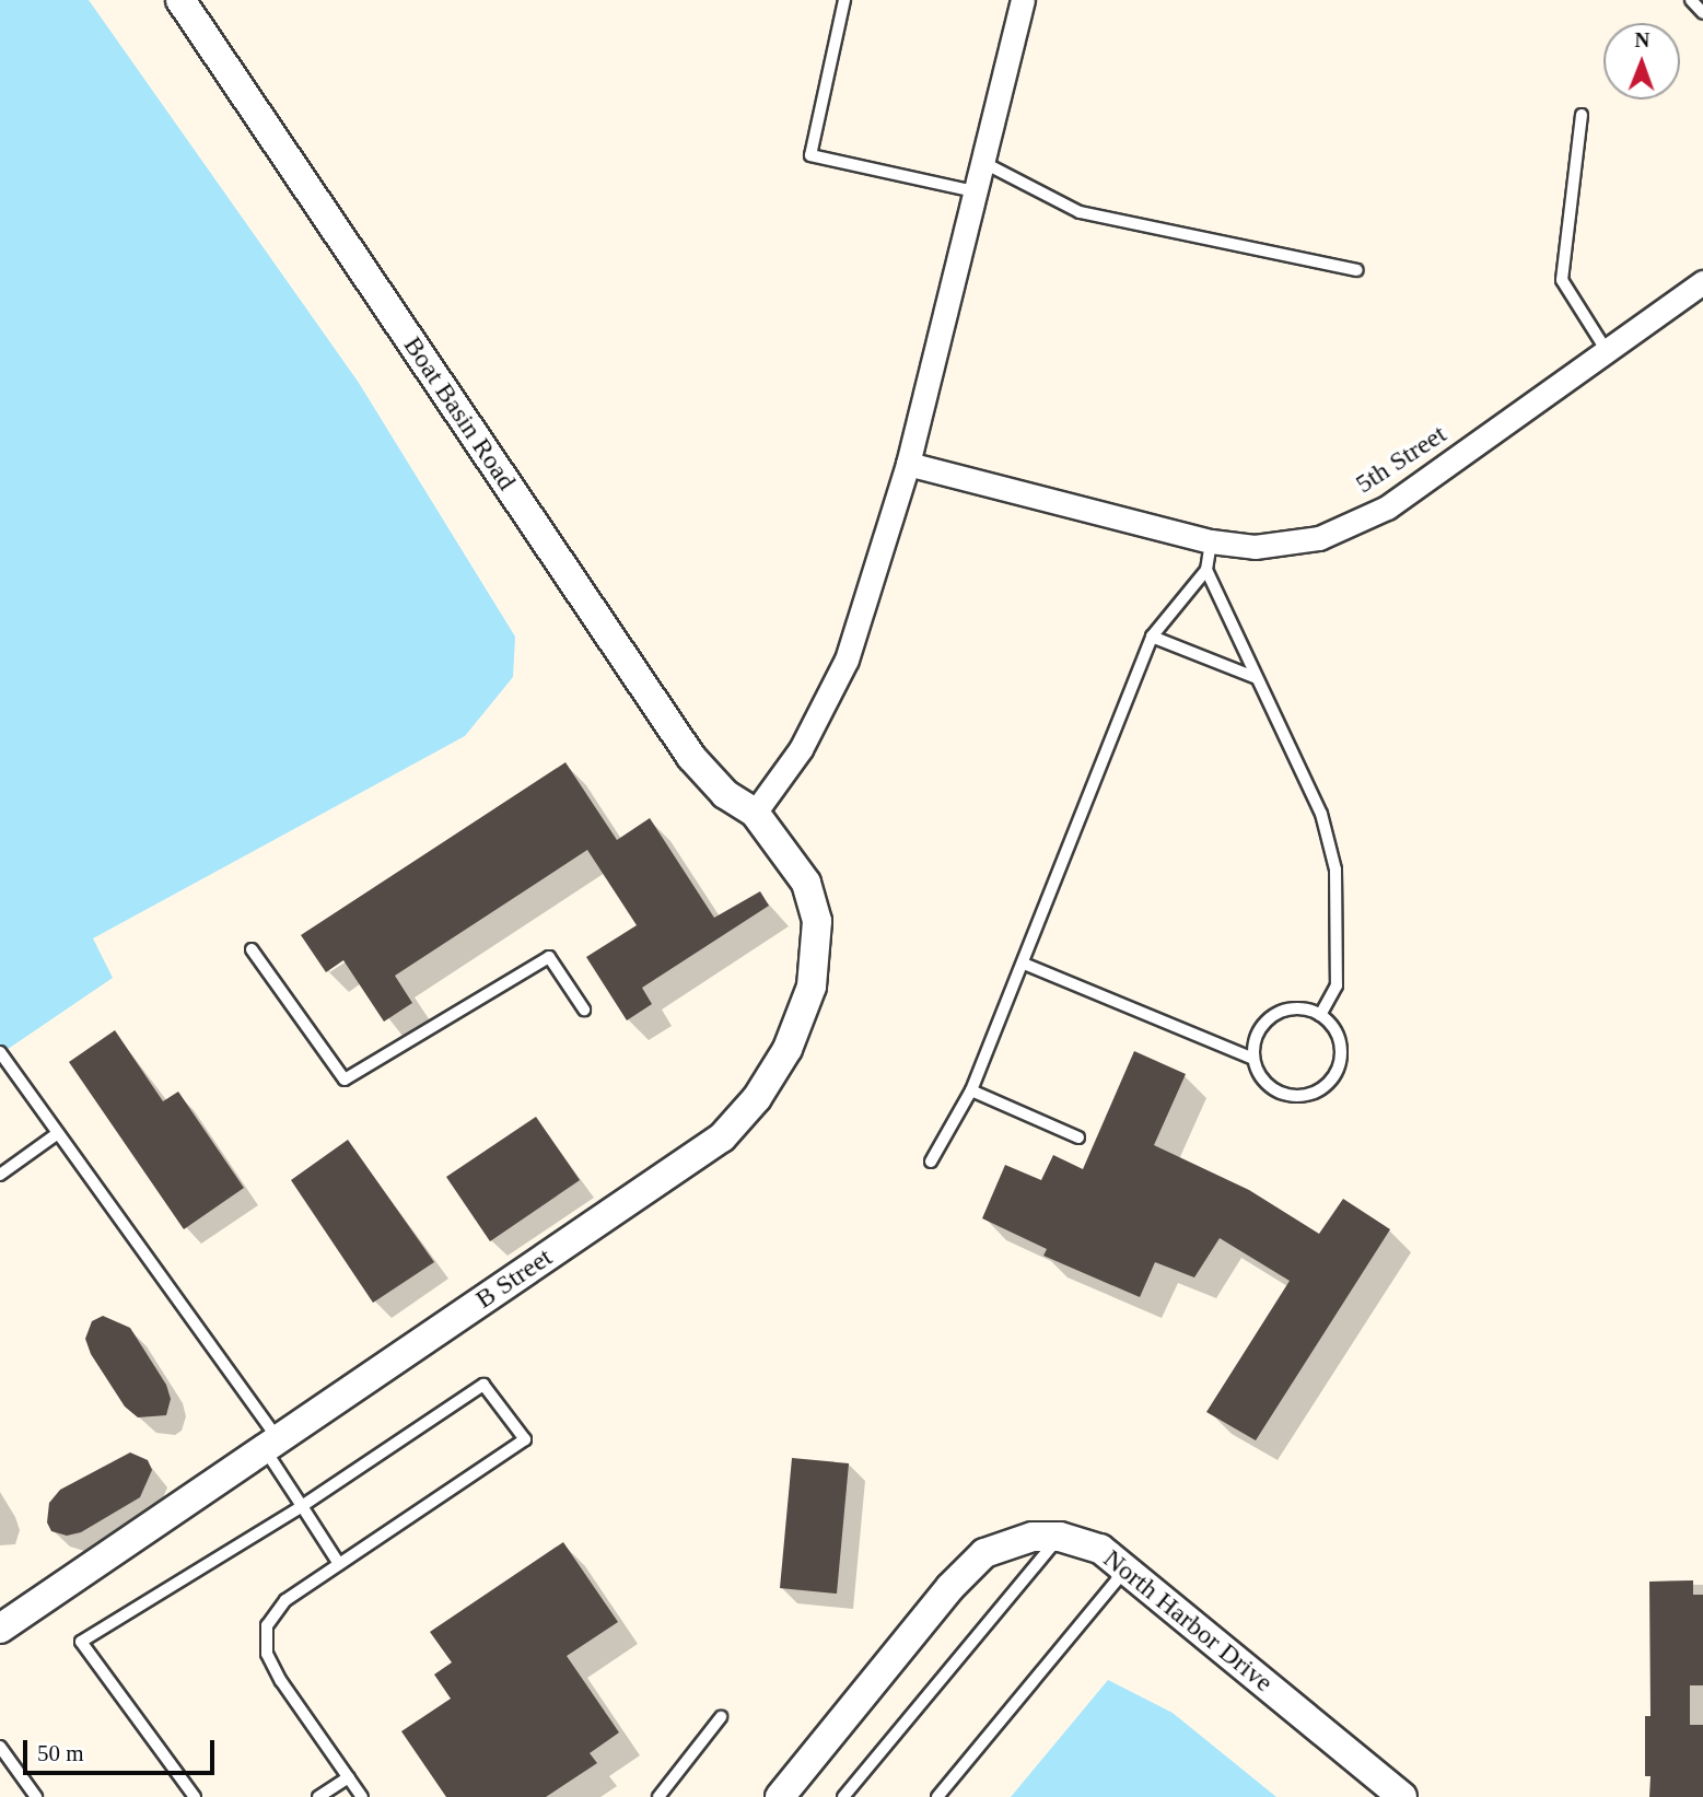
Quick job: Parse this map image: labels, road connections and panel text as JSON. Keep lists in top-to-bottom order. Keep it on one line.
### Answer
{"streets":{"street":["Boat Basin Road","5th Street","B Street","North Harbor Drive"]},"crossings":[["Boat Basin Road","B Street"]],"scale_bar":"50 m","north":"top"}
